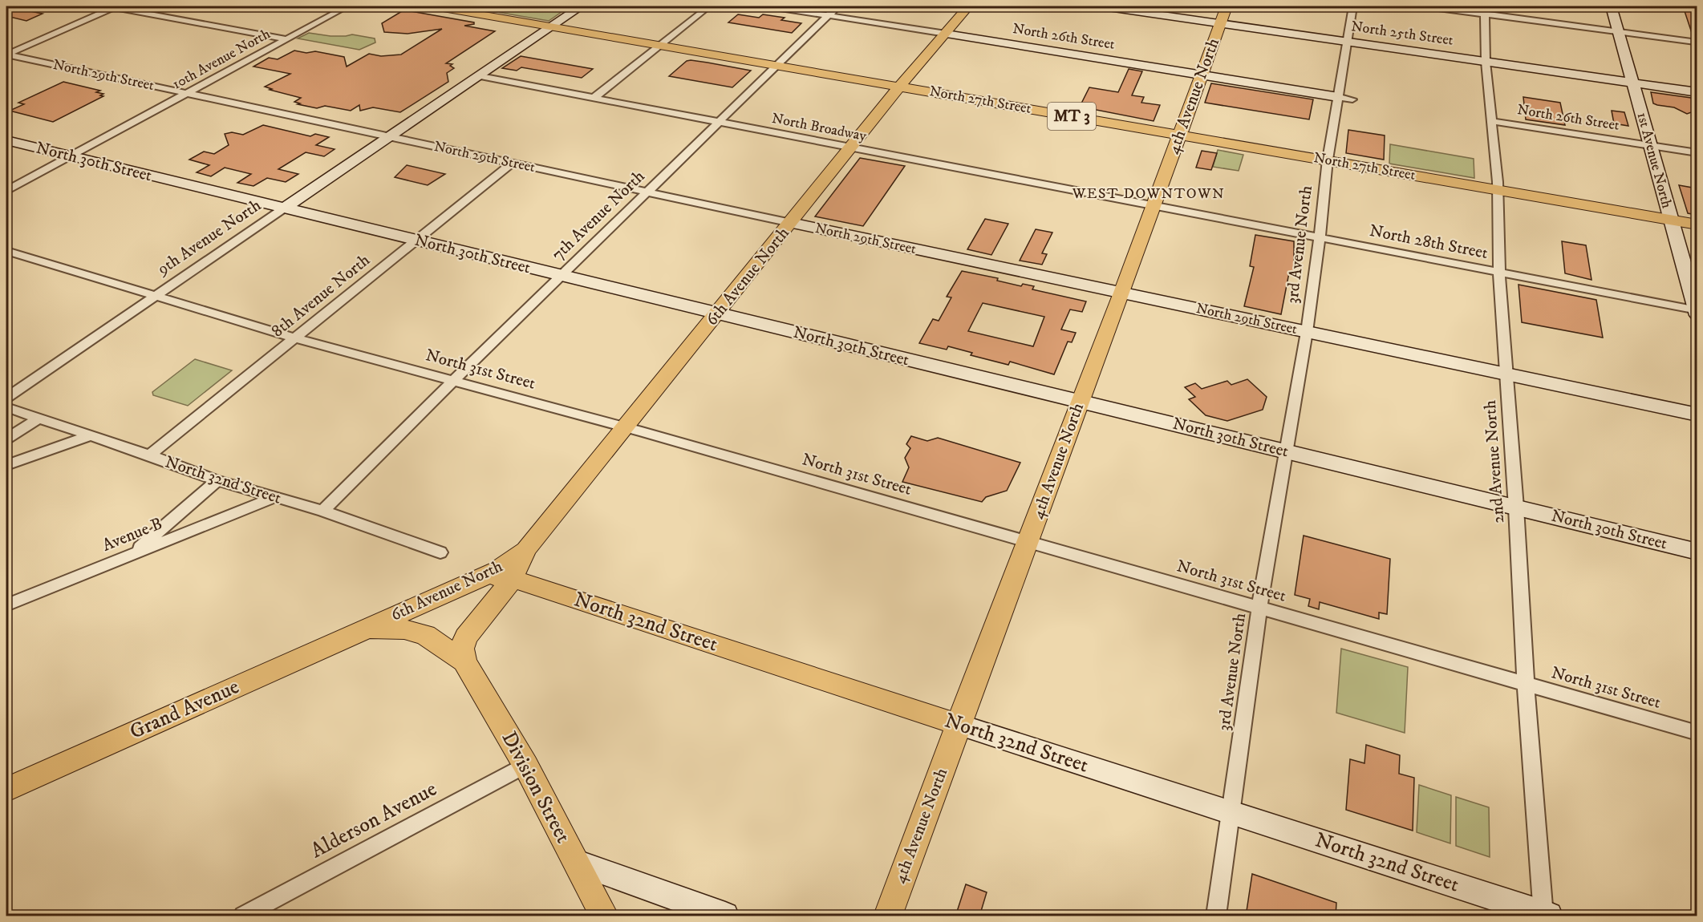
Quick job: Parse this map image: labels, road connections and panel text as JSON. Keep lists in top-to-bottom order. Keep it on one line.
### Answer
{"streets":{"main road":["4th Avenue North","North 27th Street","MT 3","6th Avenue North","North 32nd Street","Grand Avenue","Division Street"],"street":["North 25th Street","North 26th Street","10th Avenue North","North 29th Street","North Broadway","1st Avenue North","North 30th Street","7th Avenue North","9th Avenue North","North 28th Street","3rd Avenue North","8th Avenue North","North 31st Street","2nd Avenue North","Avenue B","Alderson Avenue"]},"crossings":[["North 25th Street","4th Avenue North"],["North 25th Street","1st Avenue North"],["North 25th Street","3rd Avenue North"],["North 25th Street","2nd Avenue North"],["North 26th Street","4th Avenue North"],["North 26th Street","1st Avenue North"],["North 26th Street","7th Avenue North"],["North 26th Street","3rd Avenue North"],["North 26th Street","6th Avenue North"],["North 26th Street","2nd Avenue North"],["10th Avenue North","North 29th Street"],["10th Avenue North","North 30th Street"],["North 29th Street","4th Avenue North"],["North 29th Street","7th Avenue North"],["North 29th Street","9th Avenue North"],["North 29th Street","3rd Avenue North"],["North 29th Street","6th Avenue North"],["North 29th Street","8th Avenue North"],["North 29th Street","2nd Avenue North"],["4th Avenue North","North 27th Street"],["4th Avenue North","North Broadway"],["4th Avenue North","North 30th Street"],["4th Avenue North","North 28th Street"],["4th Avenue North","North 31st Street"],["4th Avenue North","North 32nd Street"],["North 27th Street","1st Avenue North"],["North 27th Street","7th Avenue North"],["North 27th Street","9th Avenue North"],["North 27th Street","3rd Avenue North"],["North 27th Street","6th Avenue North"],["North 27th Street","2nd Avenue North"],["North Broadway","7th Avenue North"],["North Broadway","9th Avenue North"],["North Broadway","North 28th Street"],["North Broadway","6th Avenue North"],["1st Avenue North","North 28th Street"],["North 30th Street","7th Avenue North"],["North 30th Street","9th Avenue North"],["North 30th Street","3rd Avenue North"],["North 30th Street","6th Avenue North"],["North 30th Street","8th Avenue North"],["North 30th Street","2nd Avenue North"],["7th Avenue North","North 31st Street"],["7th Avenue North","North 32nd Street"],["9th Avenue North","North 31st Street"],["North 28th Street","3rd Avenue North"],["North 28th Street","2nd Avenue North"],["3rd Avenue North","North 31st Street"],["3rd Avenue North","North 32nd Street"],["6th Avenue North","North 31st Street"],["6th Avenue North","North 32nd Street"],["6th Avenue North","Grand Avenue"],["6th Avenue North","Division Street"],["8th Avenue North","North 31st Street"],["8th Avenue North","North 32nd Street"],["North 31st Street","2nd Avenue North"],["2nd Avenue North","North 32nd Street"],["North 32nd Street","Avenue B"],["Division Street","Alderson Avenue"]],"districts":["WEST DOWNTOWN"]}
